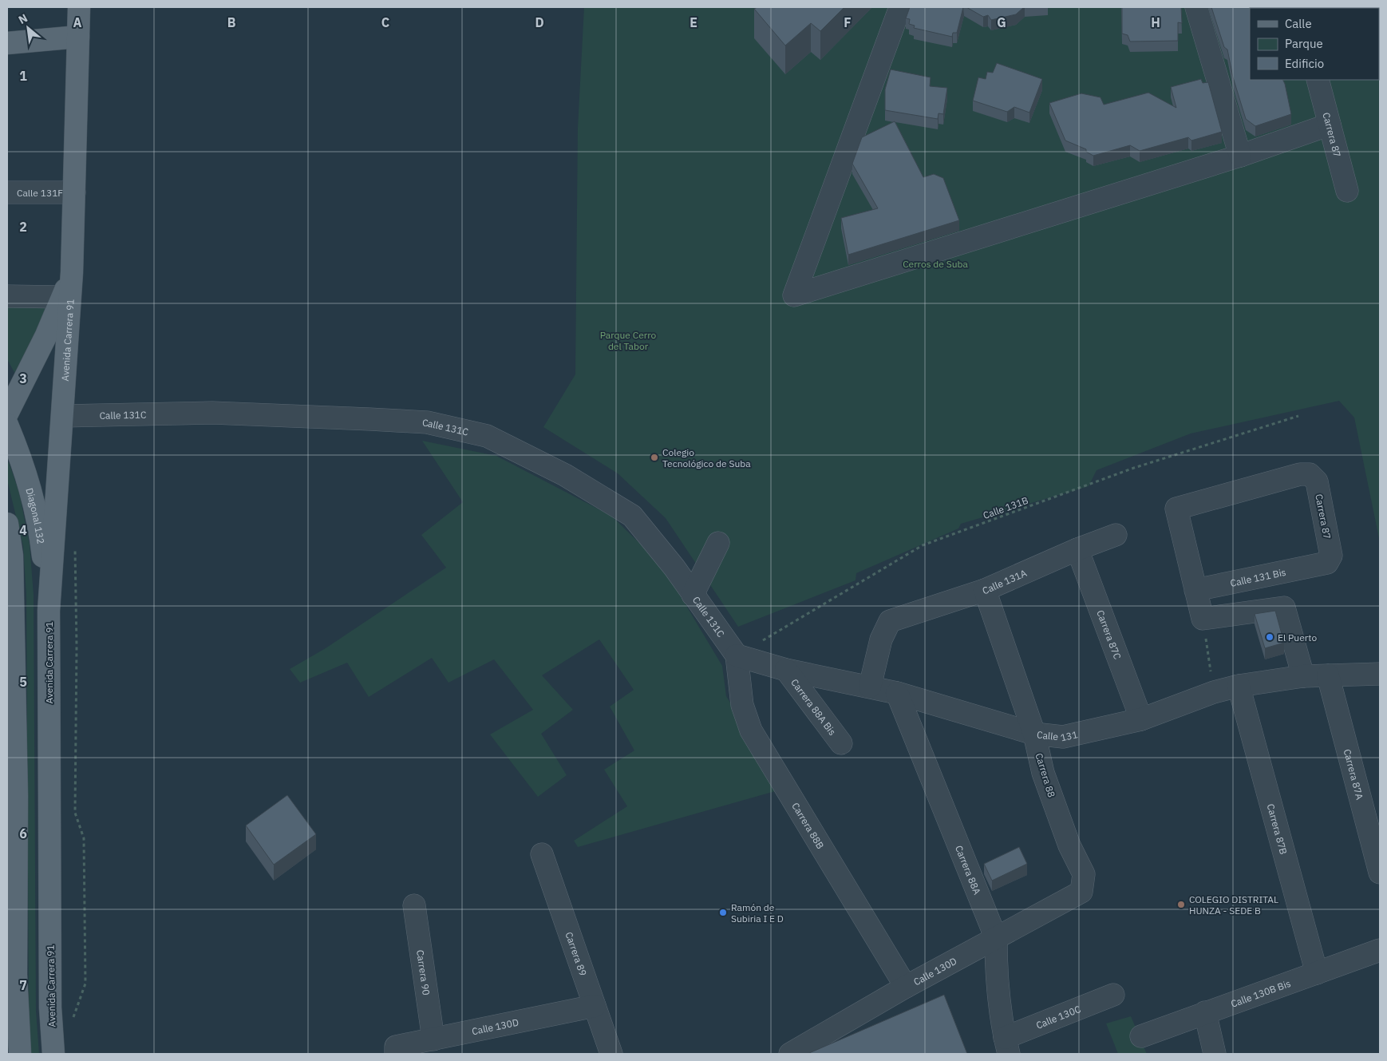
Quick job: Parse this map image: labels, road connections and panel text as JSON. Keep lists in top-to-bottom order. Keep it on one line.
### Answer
{"streets":{"main road":["Avenida Carrera 91","Diagonal 132"],"street":["Carrera 87","Calle 131F","Calle 131C","Calle 131 Bis","Calle 131A","Carrera 87C","Carrera 88A Bis","Calle 131","Carrera 87A","Carrera 88","Carrera 88B","Carrera 87B","Carrera 88A","Carrera 89","Calle 130D","Carrera 90","Calle 130B Bis","Calle 130C"],"path":["Calle 131B"]},"crossings":[["Carrera 87","Calle 131 Bis"],["Calle 131F","Avenida Carrera 91"],["Avenida Carrera 91","Calle 131C"],["Avenida Carrera 91","Diagonal 132"],["Calle 131C","Calle 131B"],["Calle 131C","Calle 131"],["Calle 131C","Carrera 88B"],["Calle 131B","Calle 131"],["Calle 131B","Carrera 88B"],["Calle 131A","Carrera 87C"],["Calle 131A","Calle 131"],["Calle 131A","Carrera 88"],["Carrera 87C","Calle 131"],["Carrera 88A Bis","Calle 131"],["Calle 131","Carrera 87A"],["Calle 131","Carrera 88"],["Calle 131","Carrera 88B"],["Calle 131","Carrera 87B"],["Calle 131","Carrera 88A"],["Carrera 88","Calle 130D"],["Carrera 88B","Calle 130D"],["Carrera 87B","Calle 130B Bis"],["Carrera 88A","Calle 130D"],["Carrera 88A","Calle 130C"],["Carrera 89","Calle 130D"],["Calle 130D","Carrera 90"]],"parks":["Cerros de Suba","Parque Cerro del Tabor"],"places":["Colegio Tecnológico de Suba","El Puerto","COLEGIO DISTRITAL HUNZA - SEDE B","Ramón de Subiria I E D"],"legend":["Calle","Parque","Edificio"],"north":"top left","grid":{"columns":["A","B","C","D","E","F","G","H"],"rows":["1","2","3","4","5","6","7"]}}
